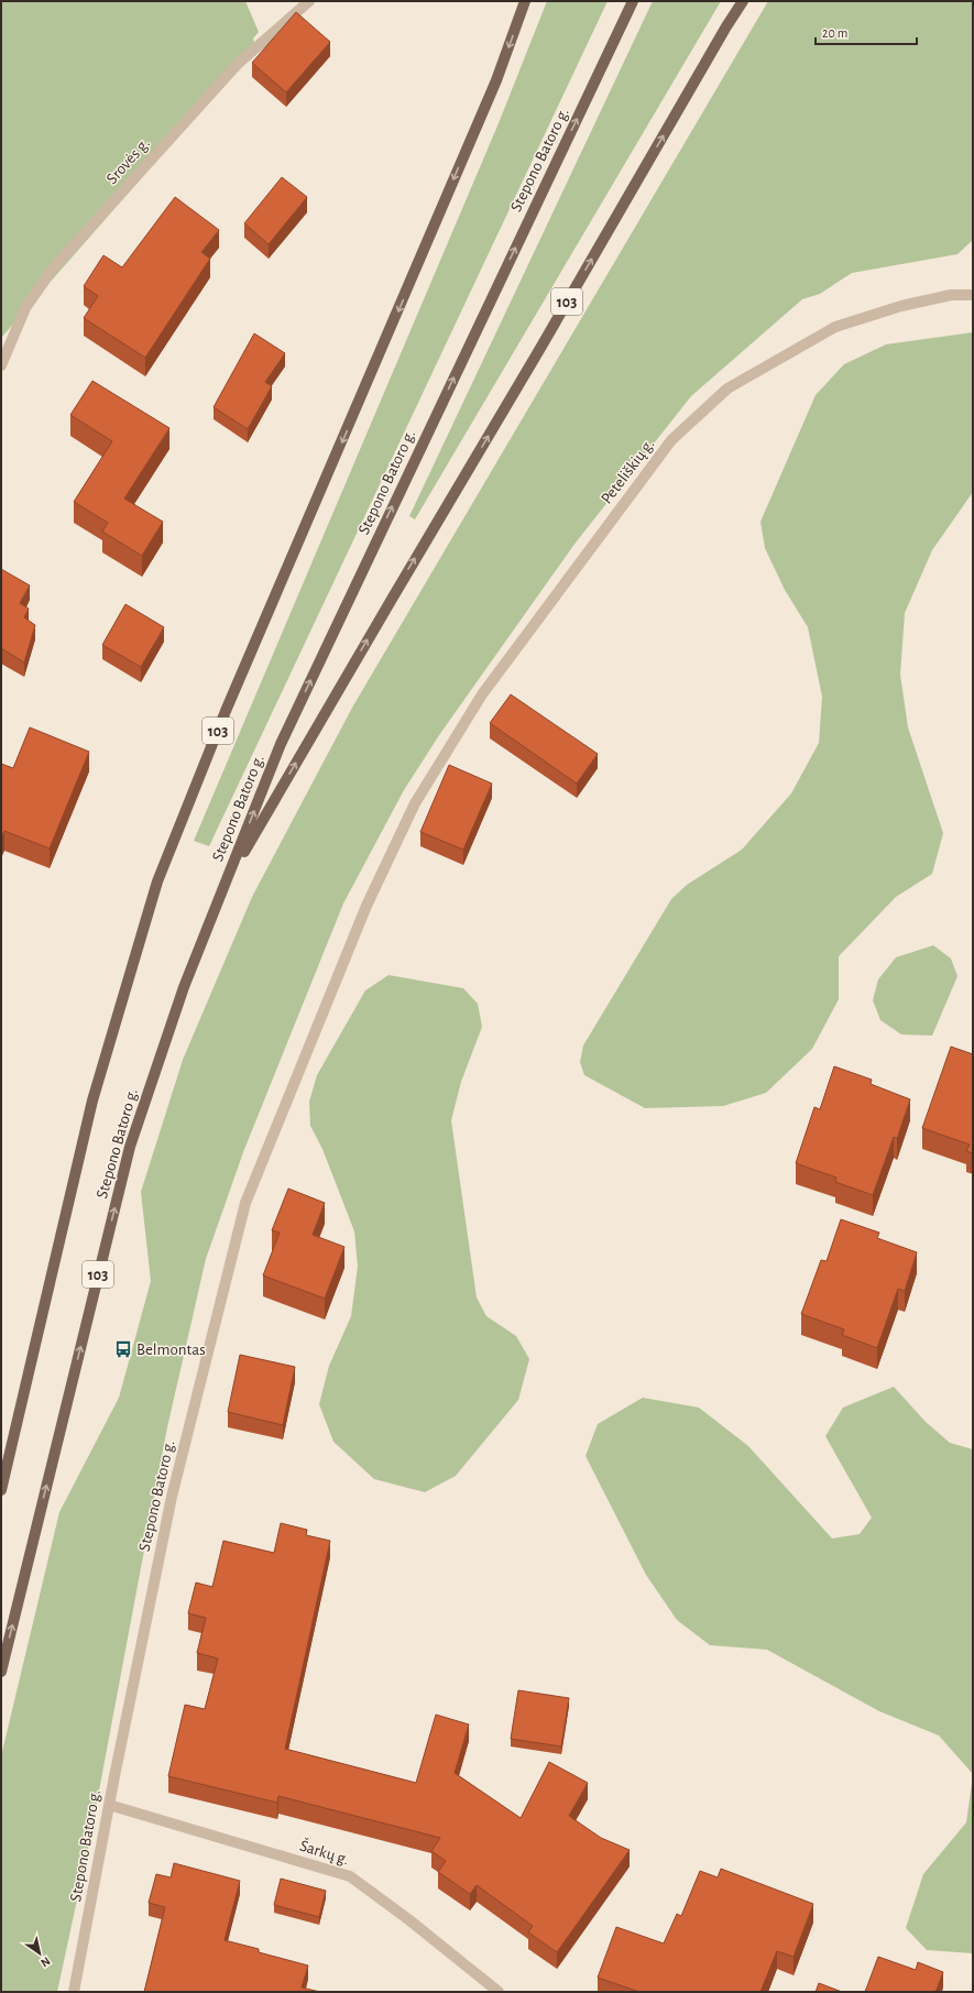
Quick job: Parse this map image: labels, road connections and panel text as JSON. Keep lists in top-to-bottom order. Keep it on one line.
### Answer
{"streets":{"main road":["Stepono Batoro g.","103"],"street":["Srovės g.","Peteliškių g.","Šarkų g."]},"crossings":[["Stepono Batoro g.","103"],["Stepono Batoro g.","Peteliškių g."],["Stepono Batoro g.","Šarkų g."]],"places":{"bus stop":["Belmontas"]},"scale_bar":"20 m","north":"bottom right"}
